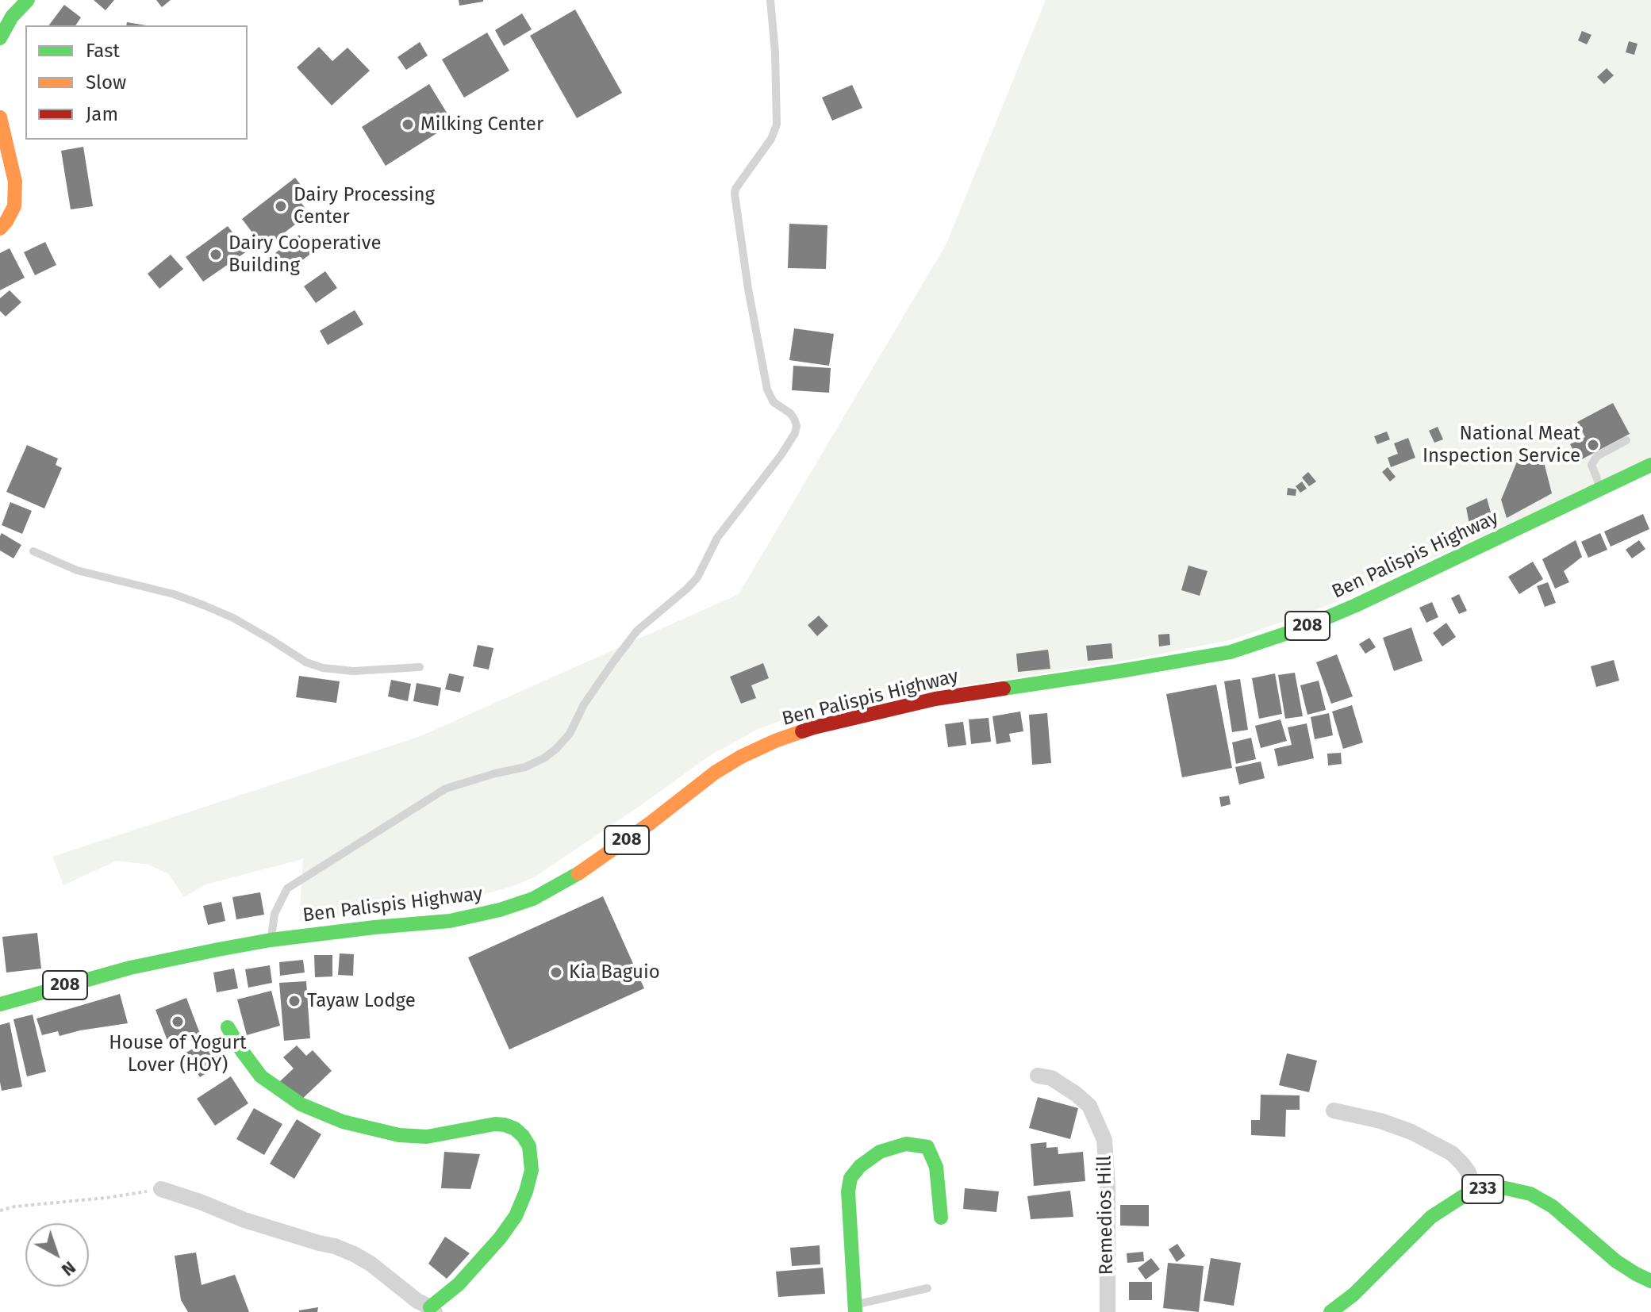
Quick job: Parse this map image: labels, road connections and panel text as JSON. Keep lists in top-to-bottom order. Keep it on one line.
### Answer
{"streets":{"main road":["Ben Palispis Highway","208","233"],"street":["Remedios Hill"]},"places":["Milking Center","Dairy Processing Center","Dairy Cooperative Building","National Meat Inspection Service","Kia Baguio","Tayaw Lodge","House of Yogurt Lover (HOY)"],"legend":["Fast","Slow","Jam"],"north":"bottom right"}
